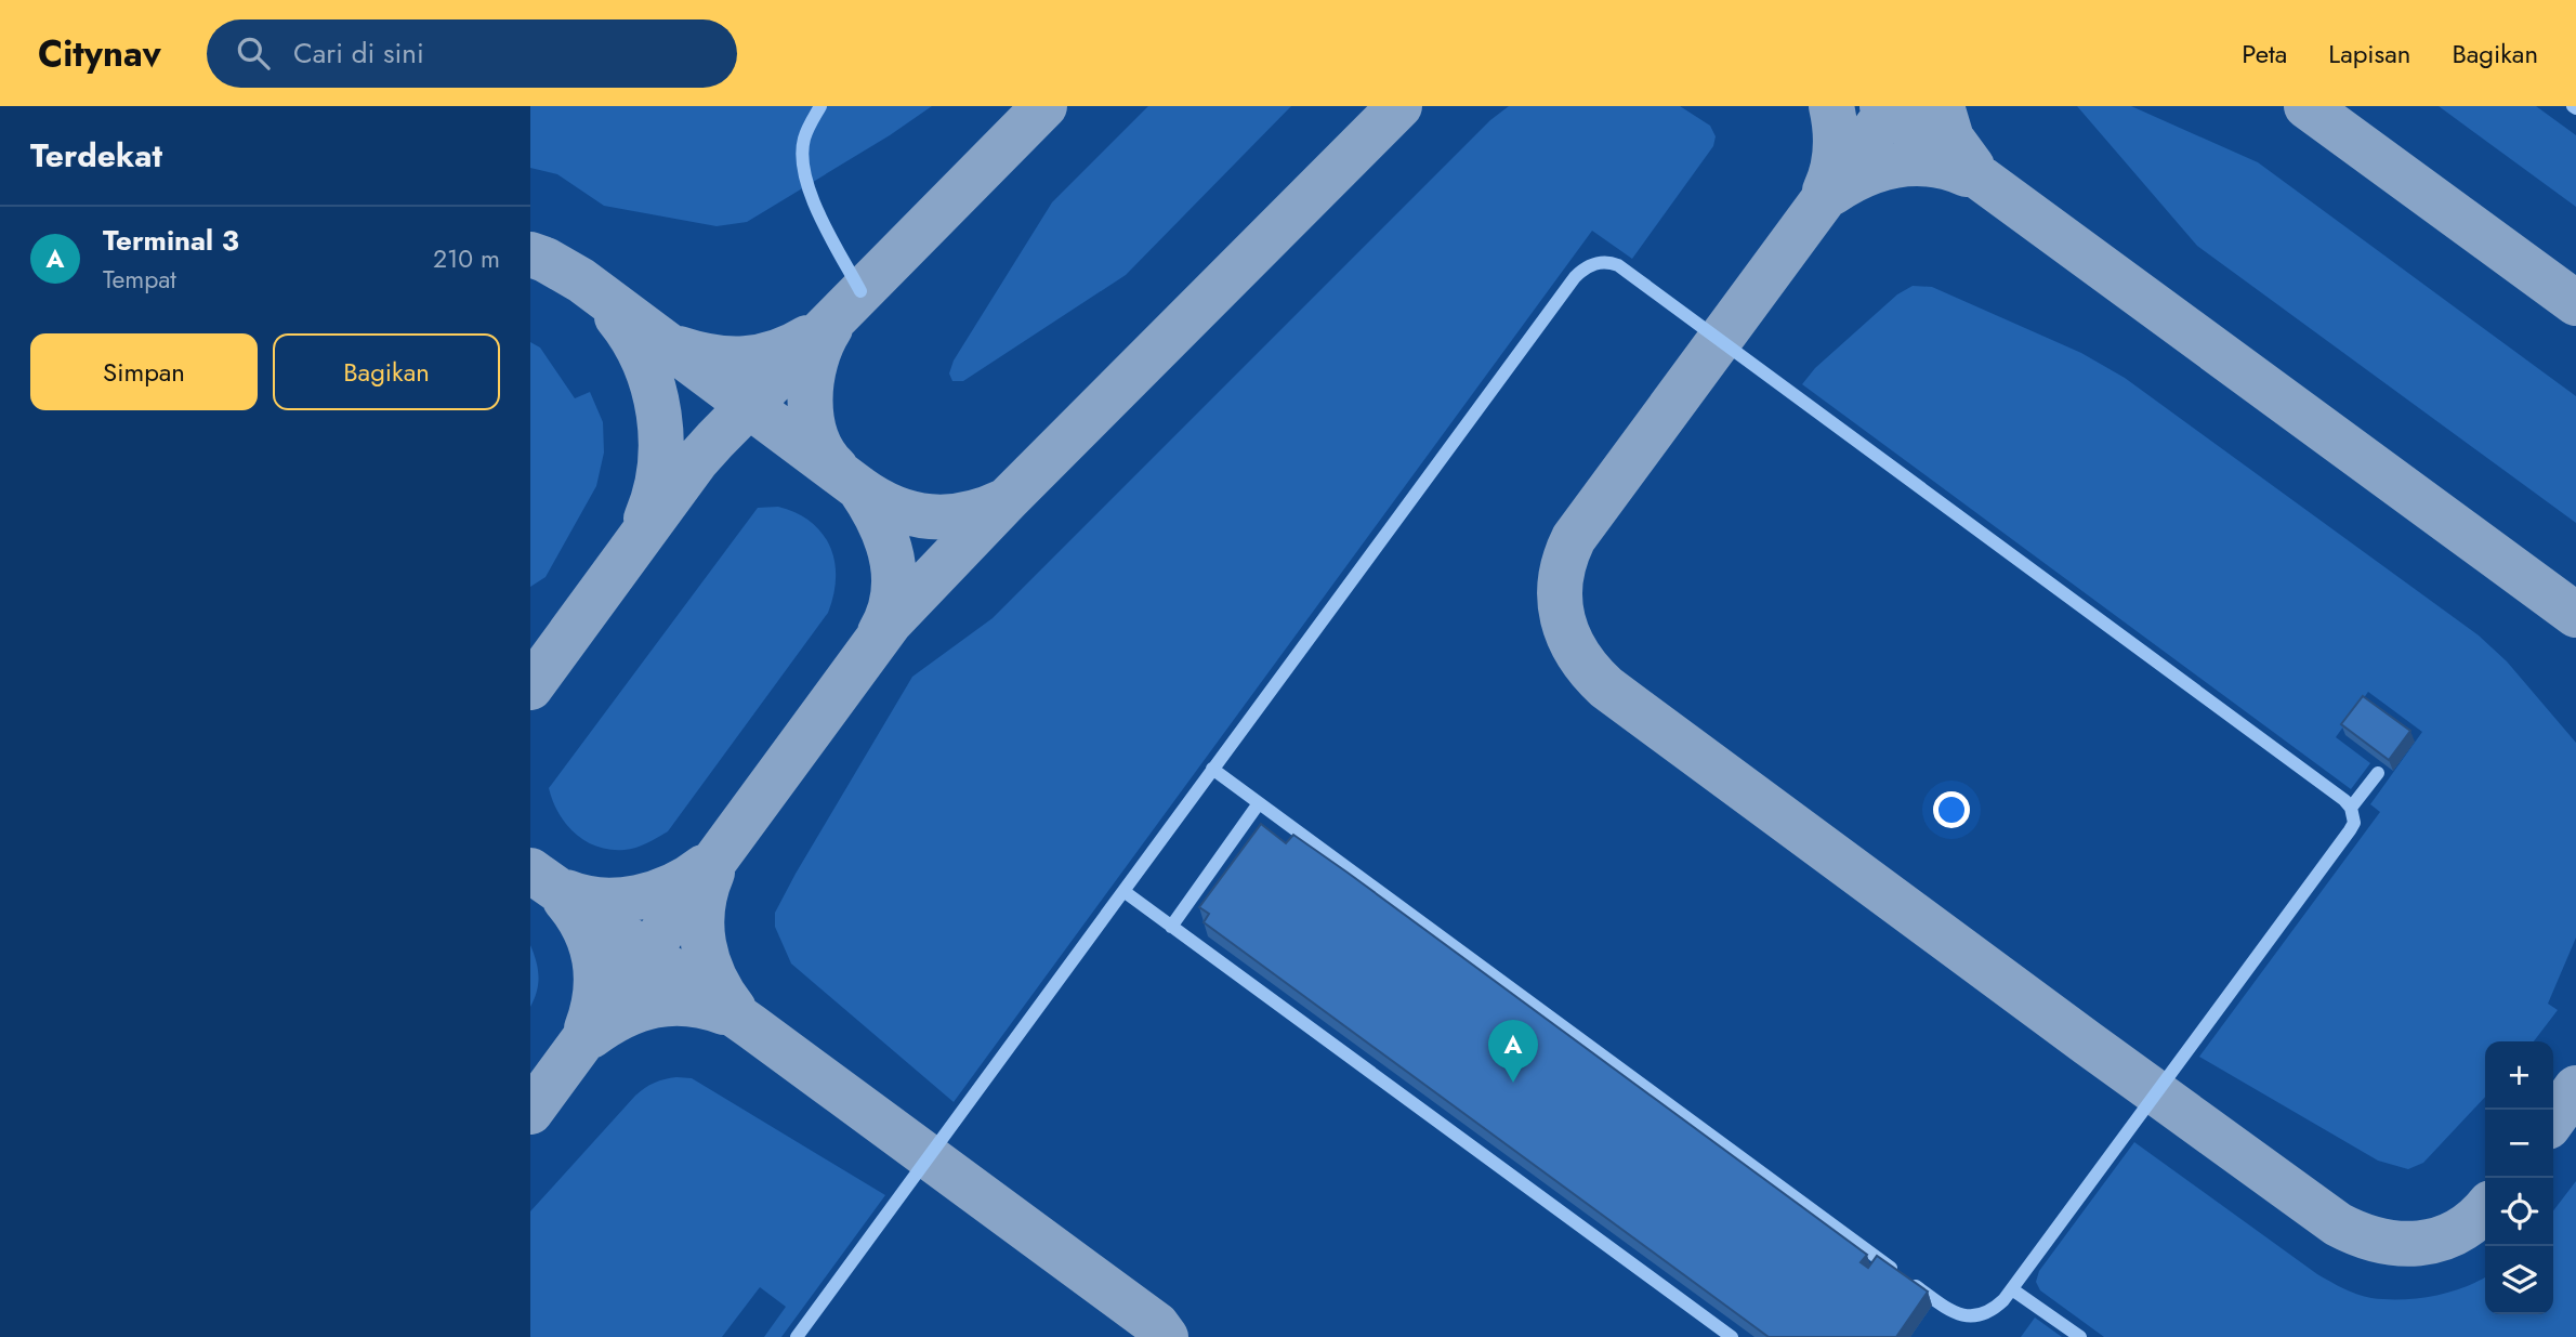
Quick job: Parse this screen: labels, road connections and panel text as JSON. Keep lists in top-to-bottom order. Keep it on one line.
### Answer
{"page":{"header":"Citynav","search":"Cari di sini","nav":["Peta","Lapisan","Bagikan"],"heading":"Terdekat","list":[{"mark":"A","name":"Terminal 3","note":"Tempat","value":"210 m"}],"buttons":["Simpan","Bagikan"],"pins":"A","map_buttons":["+","−"]}}
